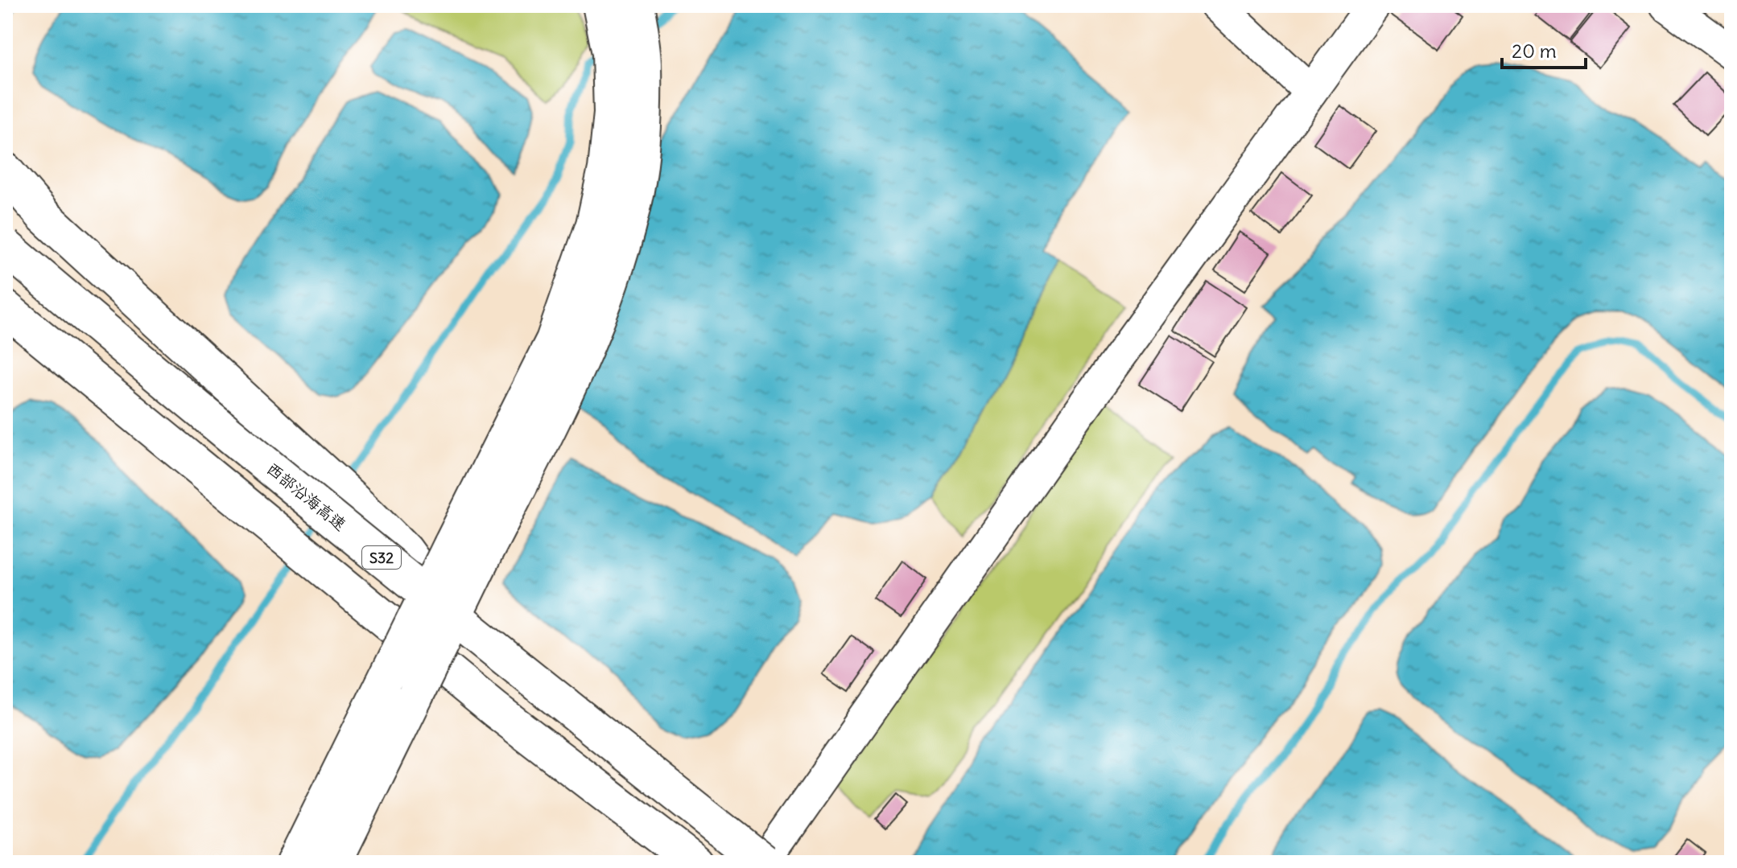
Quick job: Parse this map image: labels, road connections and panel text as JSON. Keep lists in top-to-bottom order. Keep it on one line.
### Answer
{"streets":{"highway":["西部沿海高速","S32"]},"scale_bar":"20 m"}
